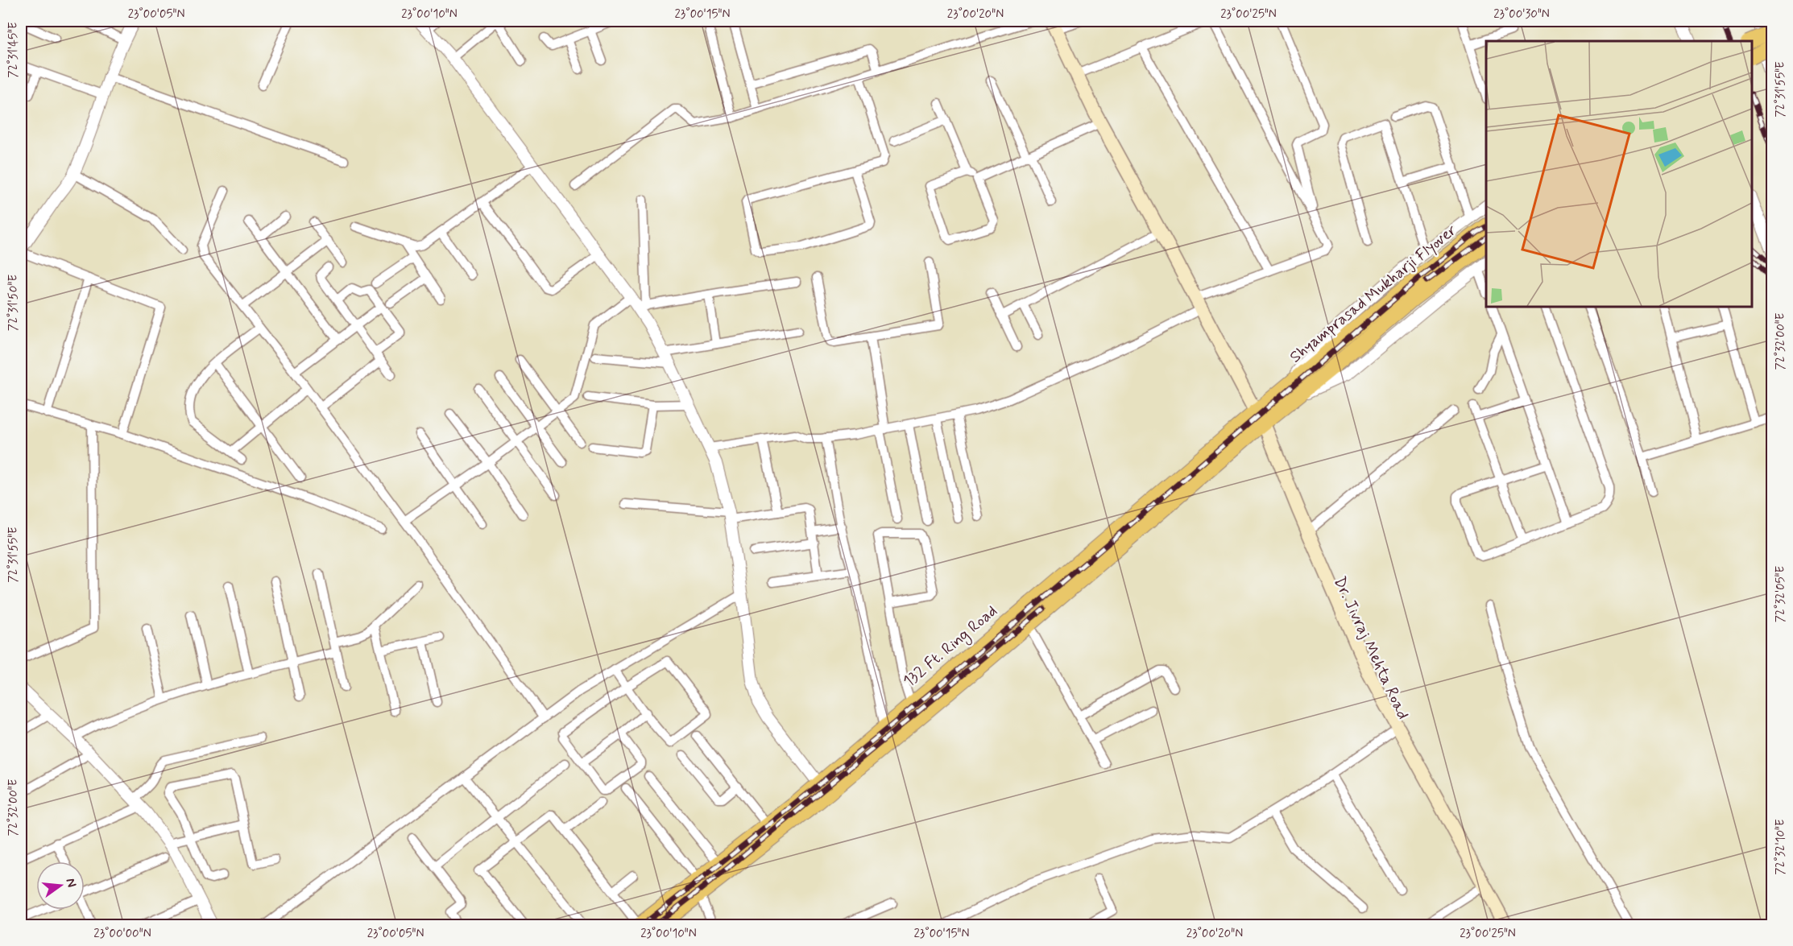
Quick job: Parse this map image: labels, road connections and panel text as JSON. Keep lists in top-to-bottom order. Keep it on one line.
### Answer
{"streets":{"main road":["Shyamprasad Mukharji Flyover","132 Ft. Ring Road","Dr. Jivraj Mehta Road"]},"crossings":[["Shyamprasad Mukharji Flyover","132 Ft. Ring Road"],["132 Ft. Ring Road","Dr. Jivraj Mehta Road"]],"north":"right","coordinates":["23°00'05\"N","23°00'10\"N","23°00'15\"N","23°00'20\"N","23°00'25\"N","23°00'30\"N","72°31'45\"E","72°31'55\"E","72°31'50\"E","72°32'00\"E","72°32'05\"E","72°32'10\"E","23°00'00\"N"]}
